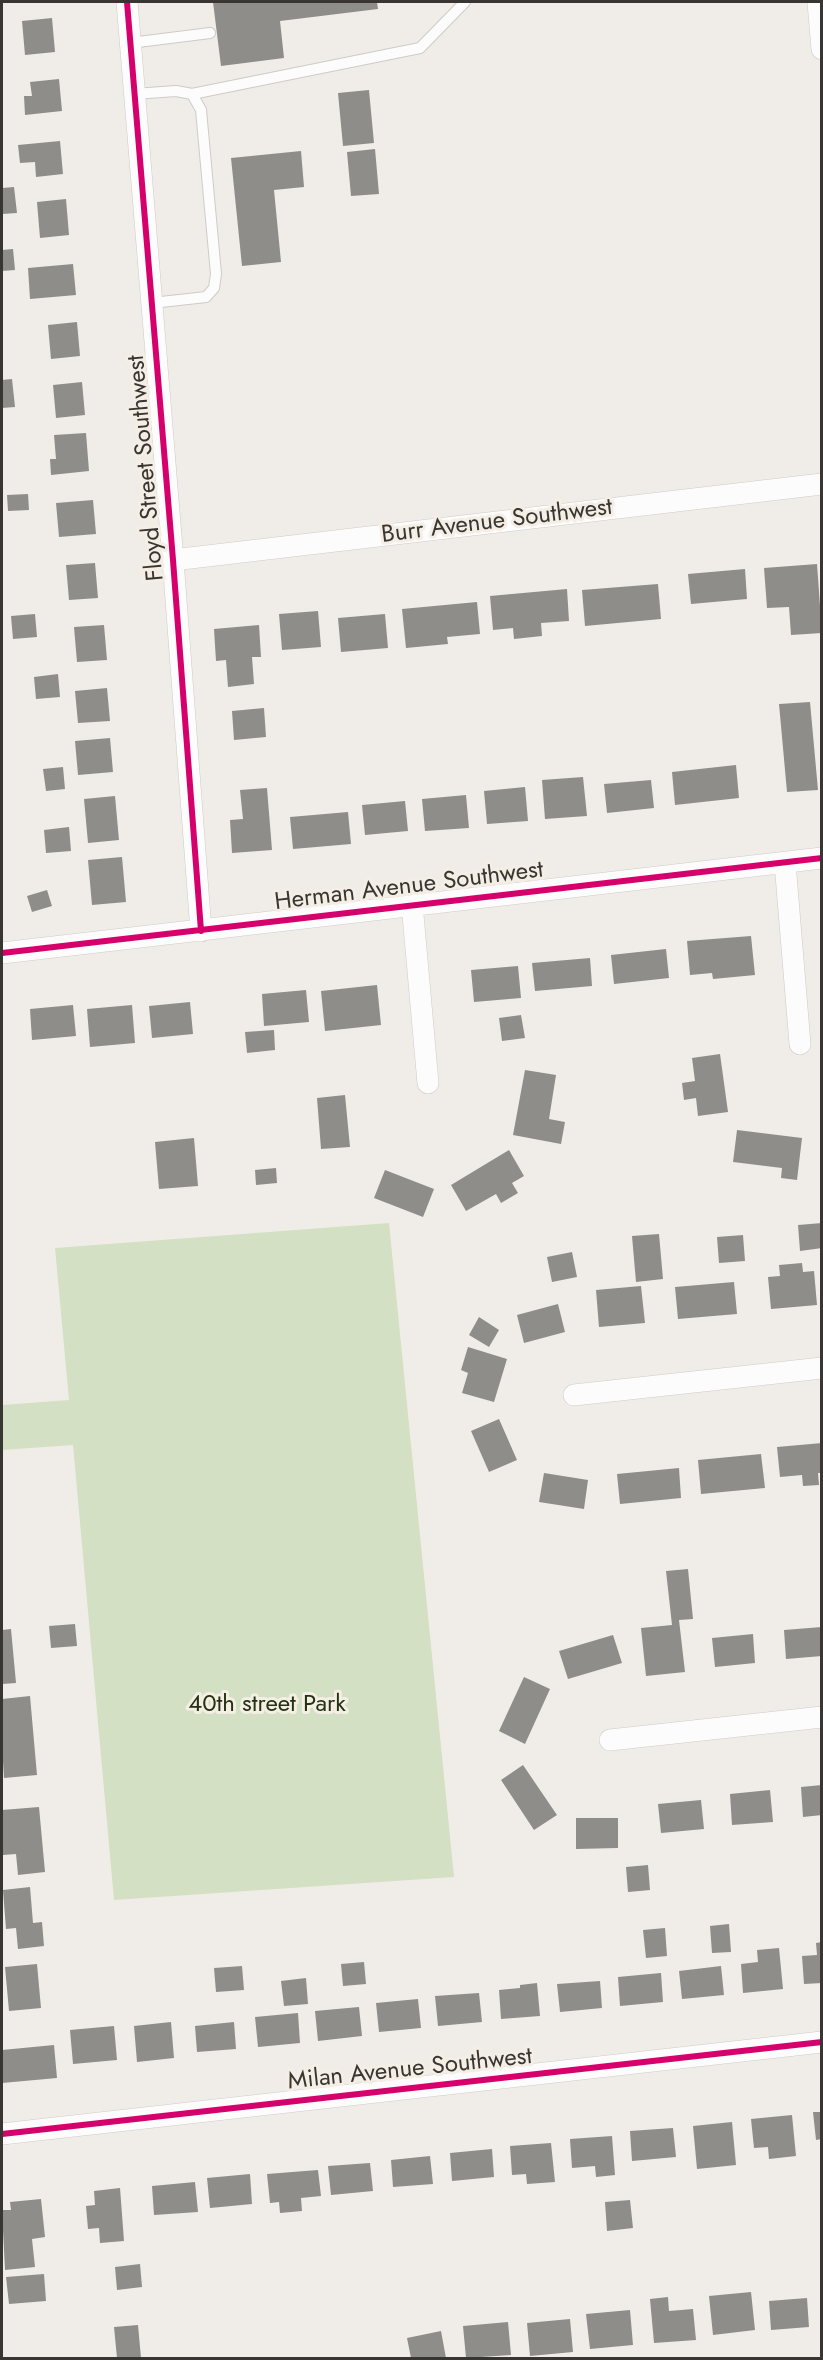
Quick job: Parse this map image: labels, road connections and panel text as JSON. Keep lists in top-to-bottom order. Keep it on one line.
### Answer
{"streets":{"street":["Floyd Street Southwest","Burr Avenue Southwest","Herman Avenue Southwest","Milan Avenue Southwest"]},"crossings":[["Floyd Street Southwest","Burr Avenue Southwest"],["Floyd Street Southwest","Herman Avenue Southwest"]],"parks":["40th street Park"]}
